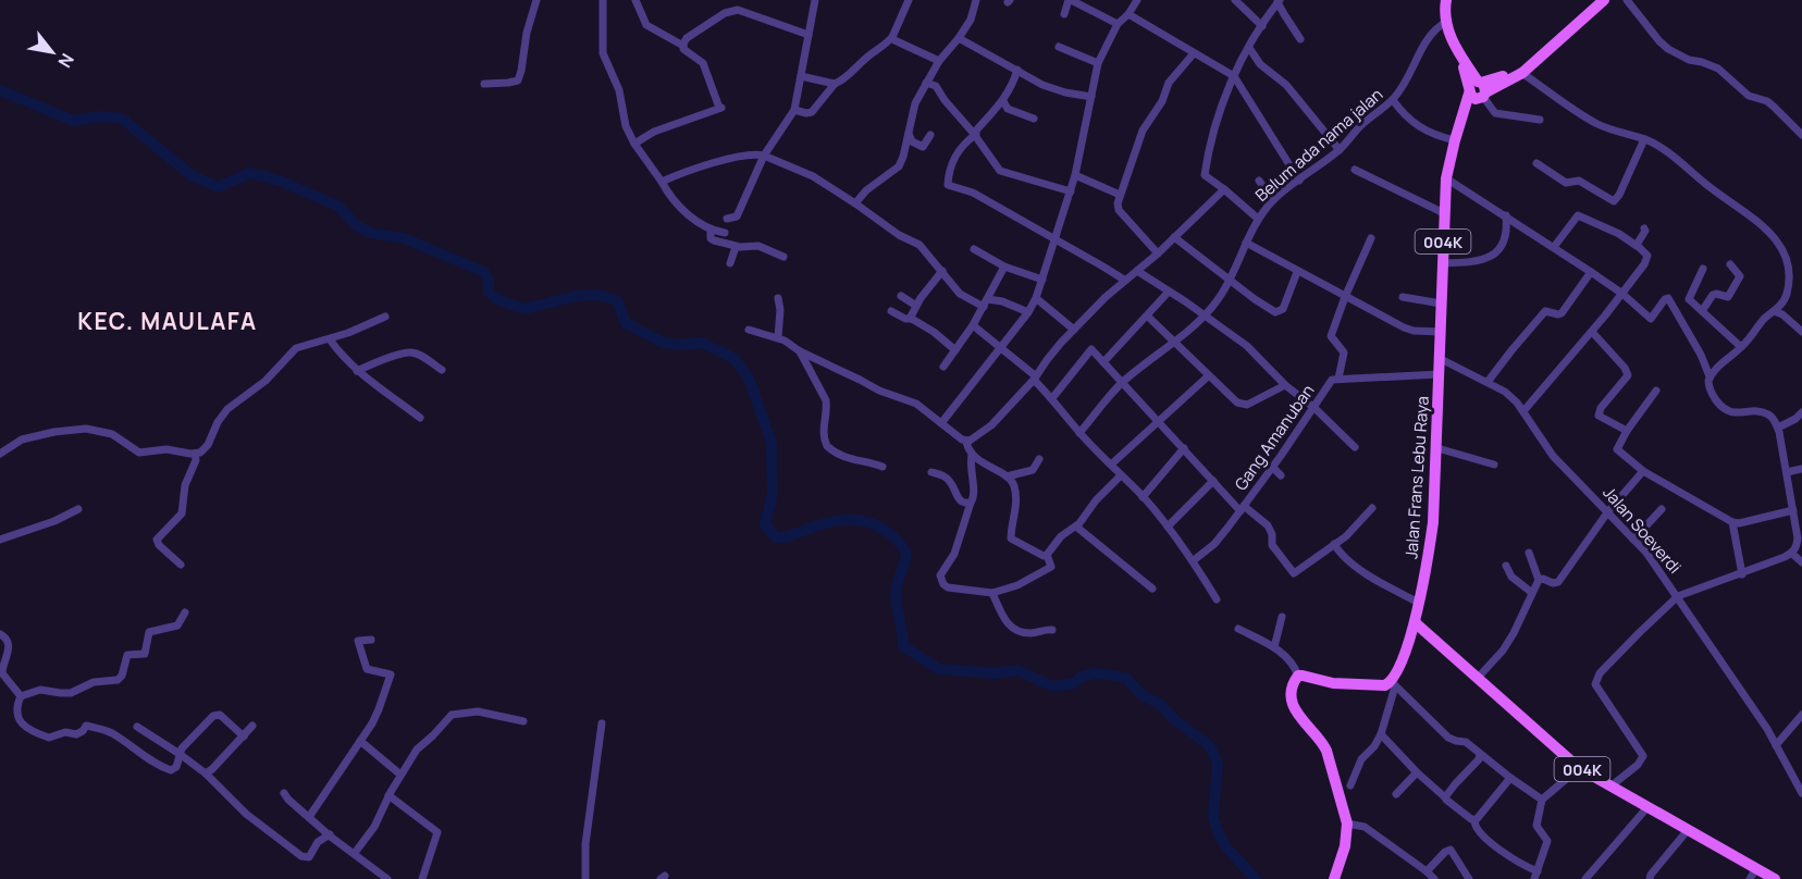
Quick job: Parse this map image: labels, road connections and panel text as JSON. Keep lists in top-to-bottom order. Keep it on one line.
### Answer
{"streets":{"main road":["004K","Jalan Frans Lebu Raya"],"street":["Belum ada nama jalan","Gang Amanuban","Jalan Soeverdi"]},"crossings":[["004K","Jalan Frans Lebu Raya"],["Jalan Frans Lebu Raya","Jalan Soeverdi"]],"districts":["KEC. MAULAFA"],"north":"bottom right"}
